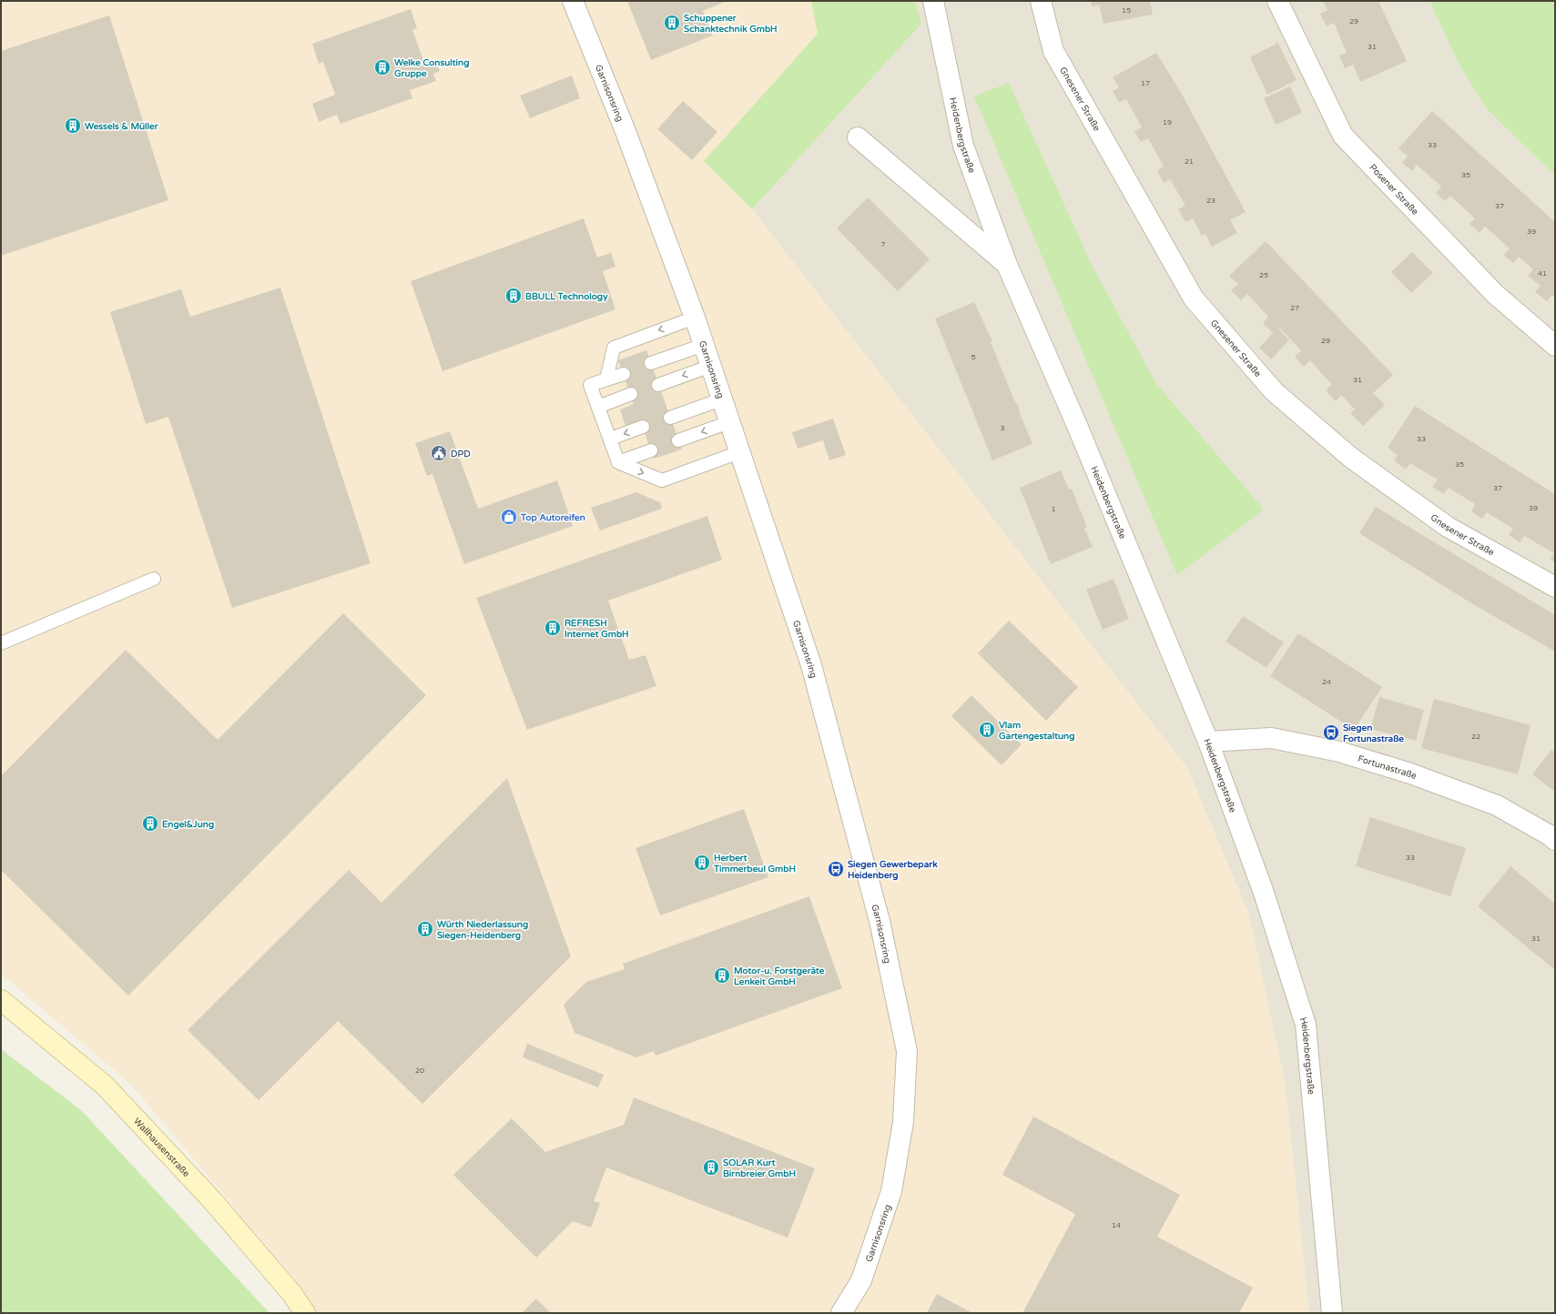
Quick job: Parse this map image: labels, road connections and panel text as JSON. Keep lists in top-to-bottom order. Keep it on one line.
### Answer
{"streets":{"street":["Garnisonsring","Gnesener Straße","Heidenbergstraße","Posener Straße","Fortunastraße","Wallhausenstraße"]},"crossings":[["Heidenbergstraße","Fortunastraße"]],"places":{"building":["Schuppener Schanktechnik GmbH","Welke Consulting Gruppe","Wessels & Müller","BBULL Technology","REFRESH Internet GmbH","Vlam Gartengestaltung","Engel&Jung","Herbert Timmerbeul GmbH","Würth Niederlassung Siegen-Heidenberg","Motor-u. Forstgeräte Lenkeit GmbH","SOLAR Kurt Birnbreier GmbH"],"public building":["DPD"],"shop":["Top Autoreifen"],"bus stop":["Siegen Fortunastraße","Siegen Gewerbepark Heidenberg"]},"house_numbers":["15","29","31","17","19","33","21","35","23","37","39","7","41","25","27","29","5","31","3","33","35","37","39","1","24","22","33","31","20","14"]}
